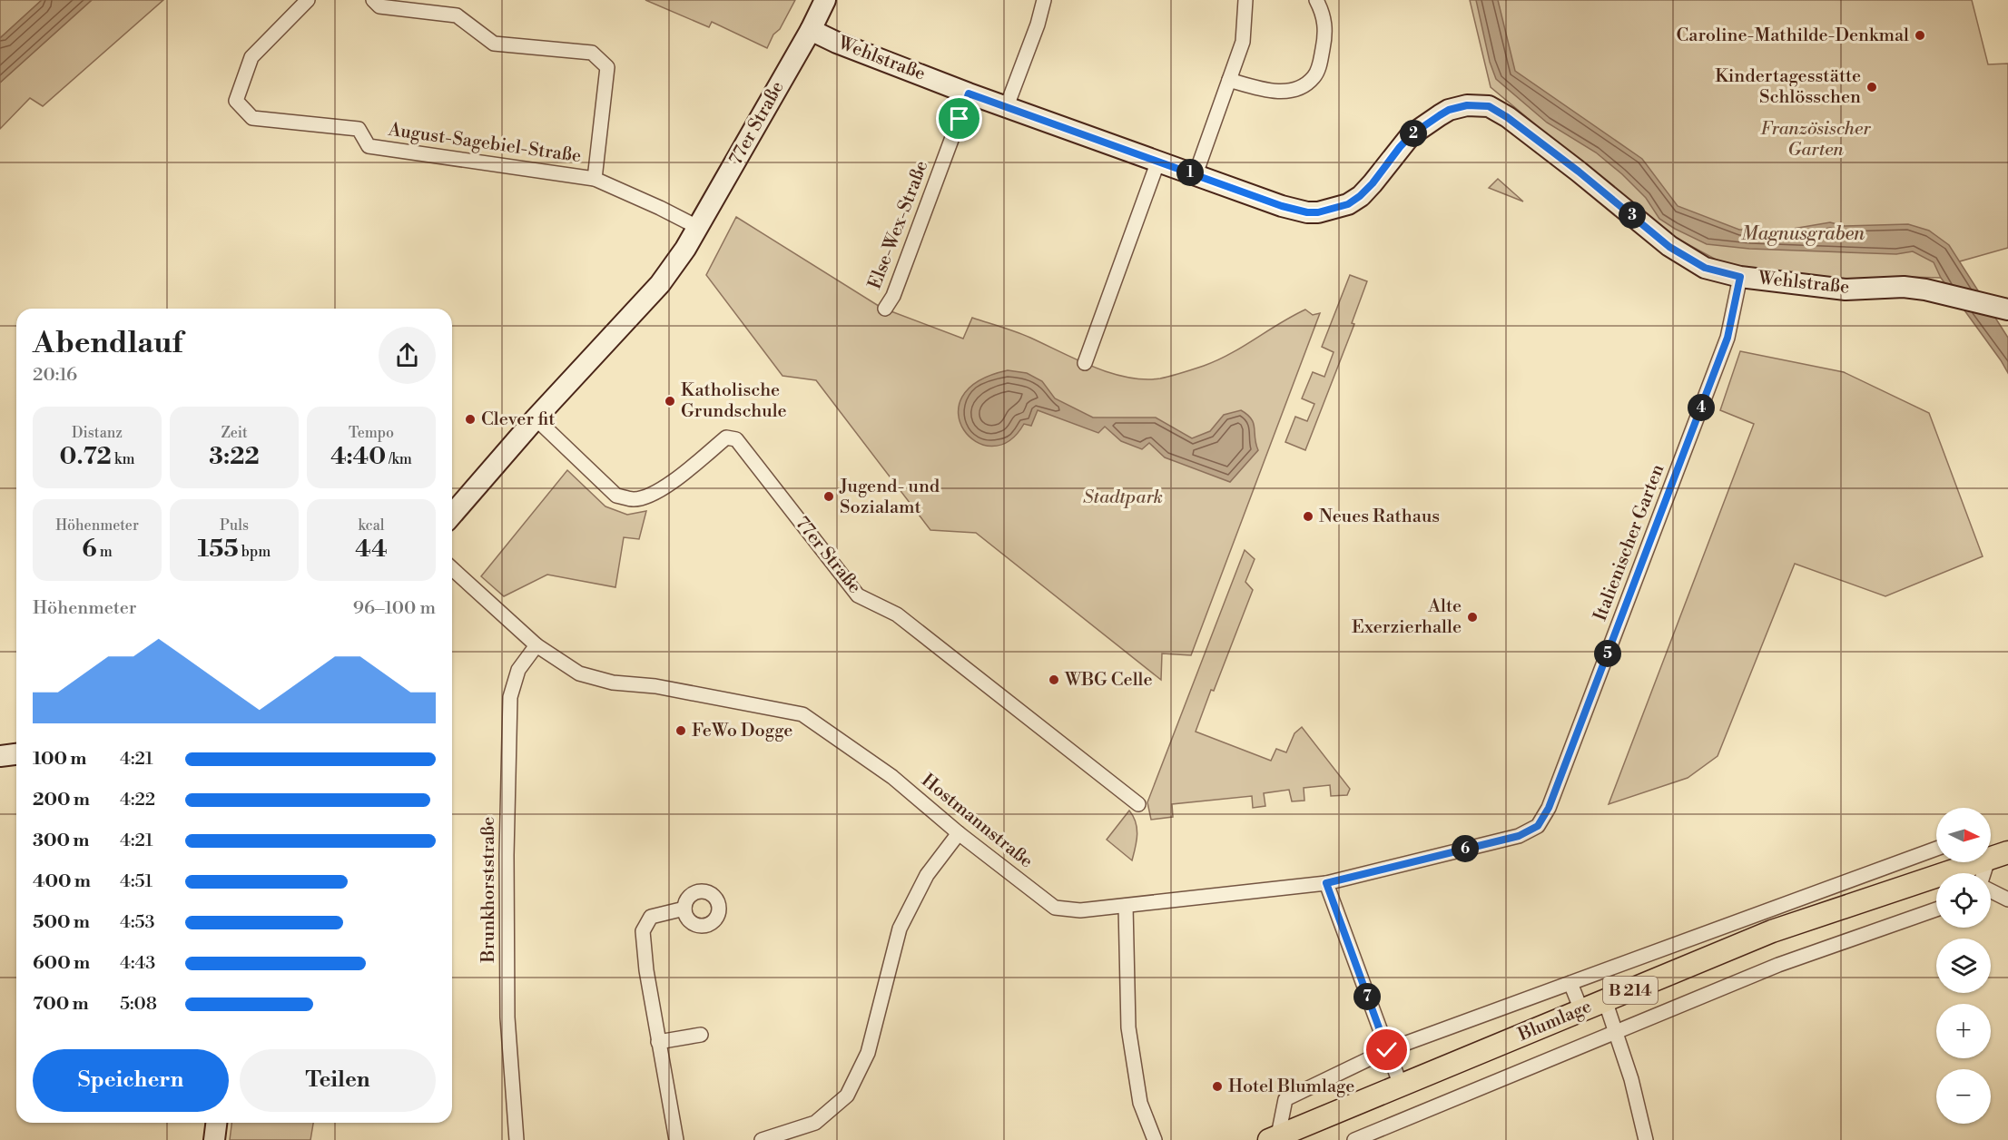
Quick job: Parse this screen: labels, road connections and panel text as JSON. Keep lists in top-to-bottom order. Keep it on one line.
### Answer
{"streets":{"main road":["B 214","Blumlage"],"street":["Wehlstraße","77er Straße","August-Sagebiel-Straße","Else-Wex-Straße","Italienischer Garten","Hostmannstraße","Brunkhorststraße"]},"crossings":[["Wehlstraße","77er Straße"],["Wehlstraße","Else-Wex-Straße"],["Wehlstraße","Italienischer Garten"],["77er Straße","August-Sagebiel-Straße"],["Italienischer Garten","Hostmannstraße"],["Hostmannstraße","Brunkhorststraße"]],"water":["Magnusgraben"],"parks":["Französischer Garten","Stadtpark"],"places":["Caroline-Mathilde-Denkmal","Kindertagesstätte Schlösschen","Katholische Grundschule","Clever fit","Jugend- und Sozialamt","Neues Rathaus","Alte Exerzierhalle","WBG Celle","FeWo Dogge","Hotel Blumlage"],"north":"right","page":{"pins":["2","1","3","4","5","6","7"],"heading":["Abendlauf","20:16"],"stats":[["Distanz","0.72 km"],["Zeit","3:22"],["Tempo","4:40 /km"],["Höhenmeter","6 m"],["Puls","155 bpm"],["kcal","44"]],"chart":["Höhenmeter","96–100 m"],"list":[{"name":"100 m","note":"4:21"},{"name":"200 m","note":"4:22"},{"name":"300 m","note":"4:21"},{"name":"400 m","note":"4:51"},{"name":"500 m","note":"4:53"},{"name":"600 m","note":"4:43"},{"name":"700 m","note":"5:08"}],"map_buttons":["+","−"],"buttons":["Speichern","Teilen"]}}
